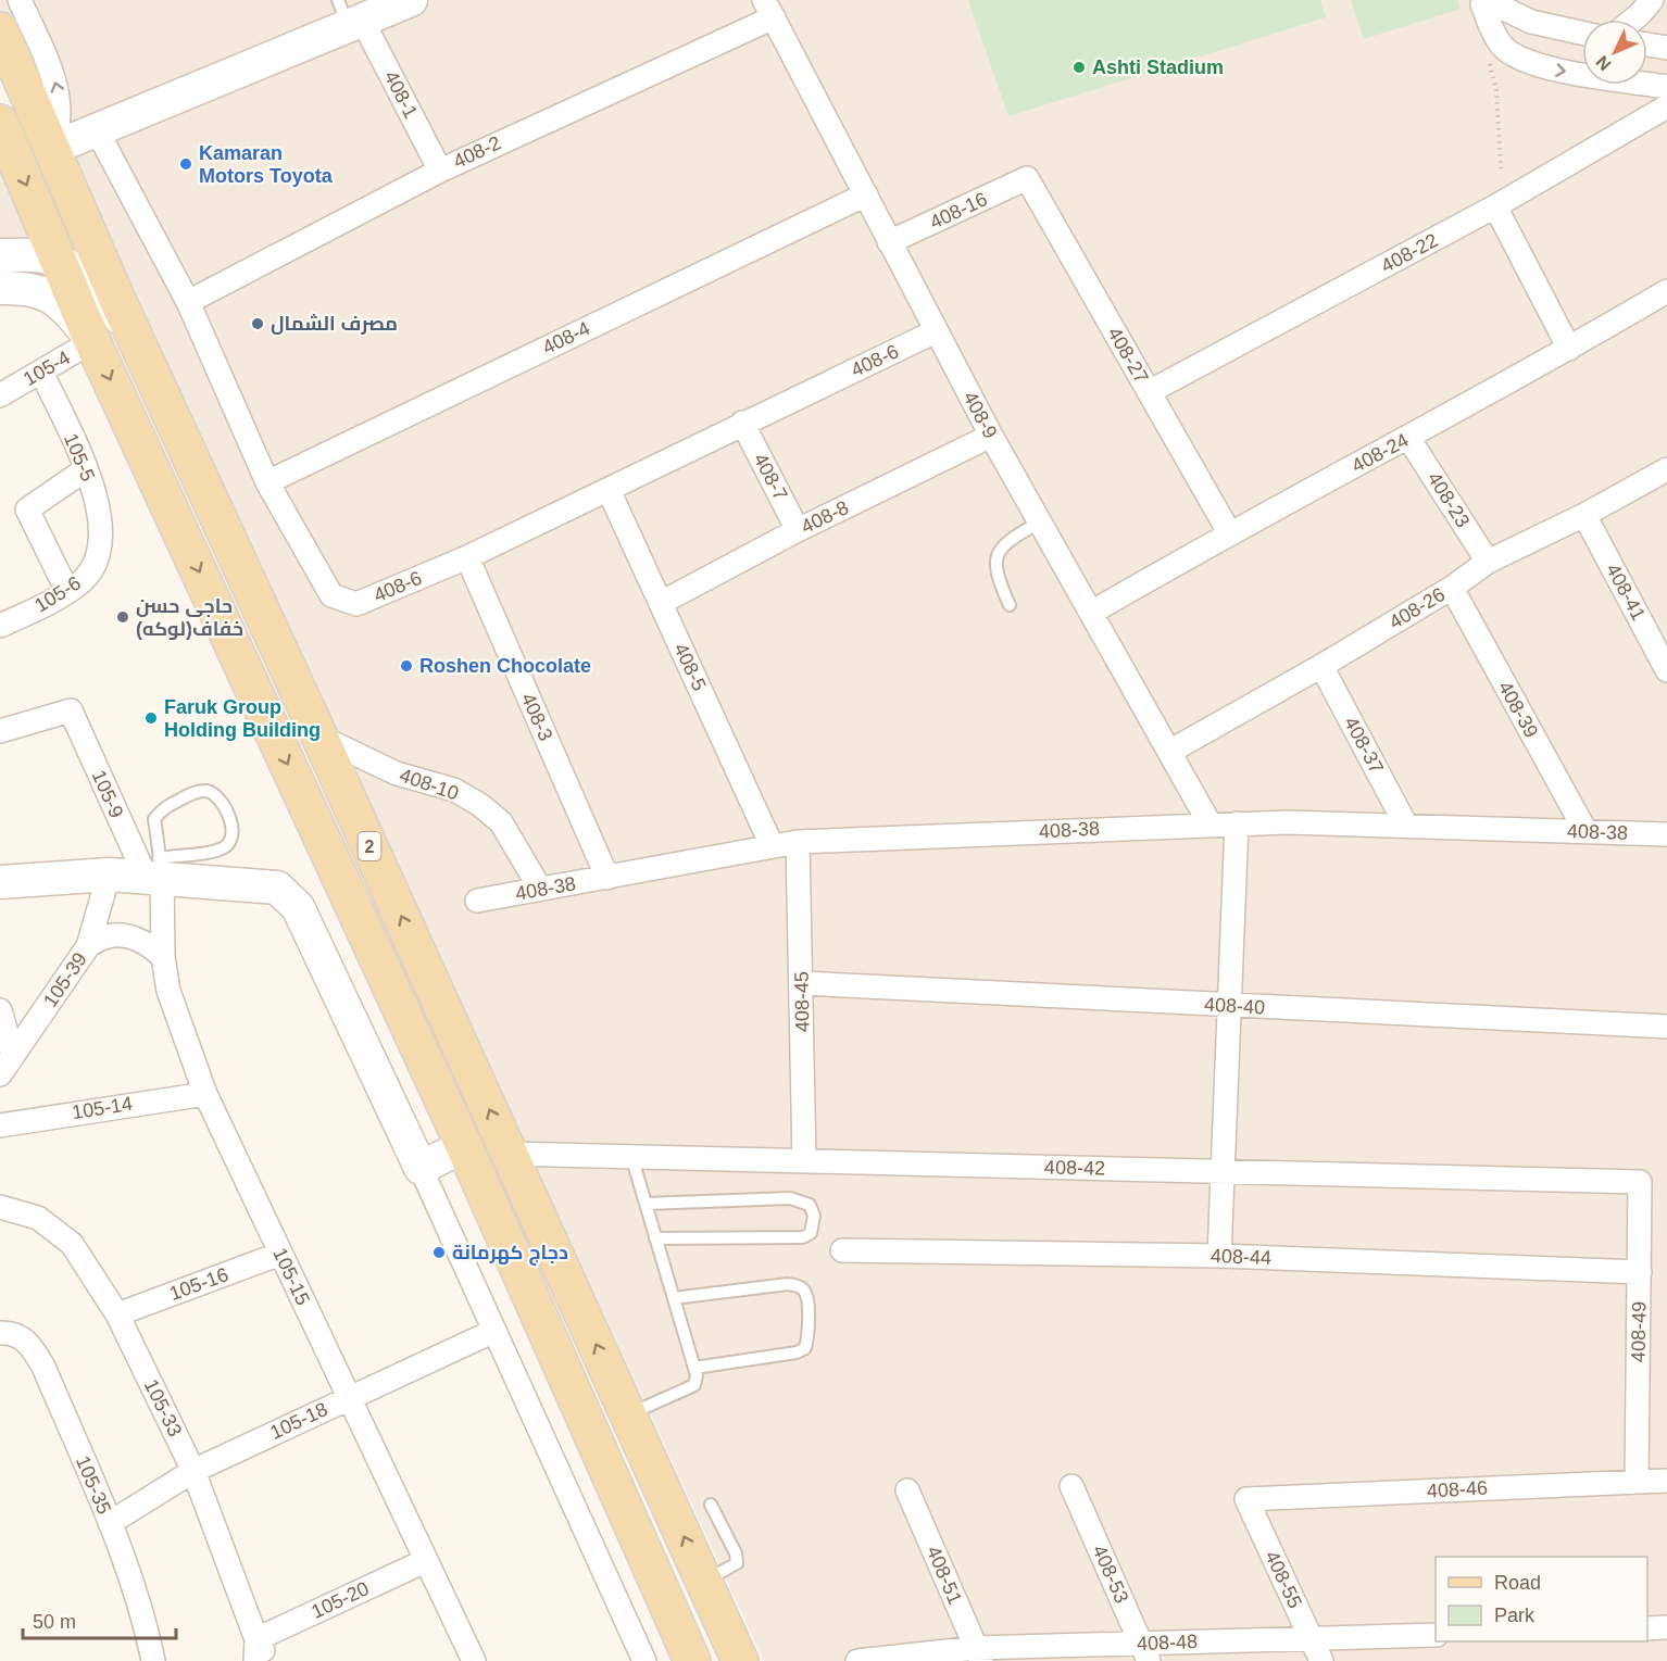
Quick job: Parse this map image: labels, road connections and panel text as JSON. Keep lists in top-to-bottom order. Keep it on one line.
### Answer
{"streets":{"main road":["2"],"street":["408-1","408-2","408-16","408-22","408-4","408-27","408-6","105-4","408-9","408-24","105-5","408-7","408-23","408-8","408-41","105-6","408-26","408-5","408-39","408-3","408-37","408-10","105-9","408-38","105-39","408-45","408-40","105-14","408-42","408-44","105-15","105-16","408-49","105-33","105-18","105-35","408-46","408-53","408-51","408-55","105-20","408-48"]},"crossings":[["408-1","408-2"],["408-2","408-6"],["408-2","408-9"],["408-16","408-27"],["408-16","408-9"],["408-22","408-27"],["408-4","408-6"],["408-4","408-9"],["408-27","408-24"],["408-6","408-9"],["408-6","408-7"],["408-6","408-5"],["408-6","408-3"],["105-4","105-5"],["105-4","2"],["408-9","408-24"],["408-9","408-8"],["408-9","408-26"],["408-9","408-38"],["408-24","408-23"],["105-5","105-6"],["408-7","408-8"],["408-23","408-26"],["408-8","408-5"],["408-41","408-26"],["408-26","408-39"],["408-26","408-37"],["408-5","408-38"],["408-39","408-38"],["408-3","408-38"],["408-37","408-38"],["408-10","408-38"],["408-10","2"],["105-9","105-15"],["408-38","408-45"],["2","408-42"],["408-45","408-40"],["408-45","408-42"],["105-14","105-15"],["408-42","408-49"],["408-44","408-49"],["105-15","105-16"],["105-15","105-18"],["105-15","105-20"],["105-16","105-33"],["408-49","408-46"],["105-33","105-18"],["105-33","105-20"],["105-18","105-35"],["408-46","408-55"],["408-53","408-48"],["408-51","408-48"],["408-55","408-48"]],"places":["Ashti Stadium","Kamaran Motors Toyota","مصرف الشمال","حاجی حسن (لوکه)خفاف","Roshen Chocolate","Faruk Group Holding Building","دجاج كهرمانة"],"legend":["Road","Park"],"scale_bar":"50 m","north":"bottom left"}
